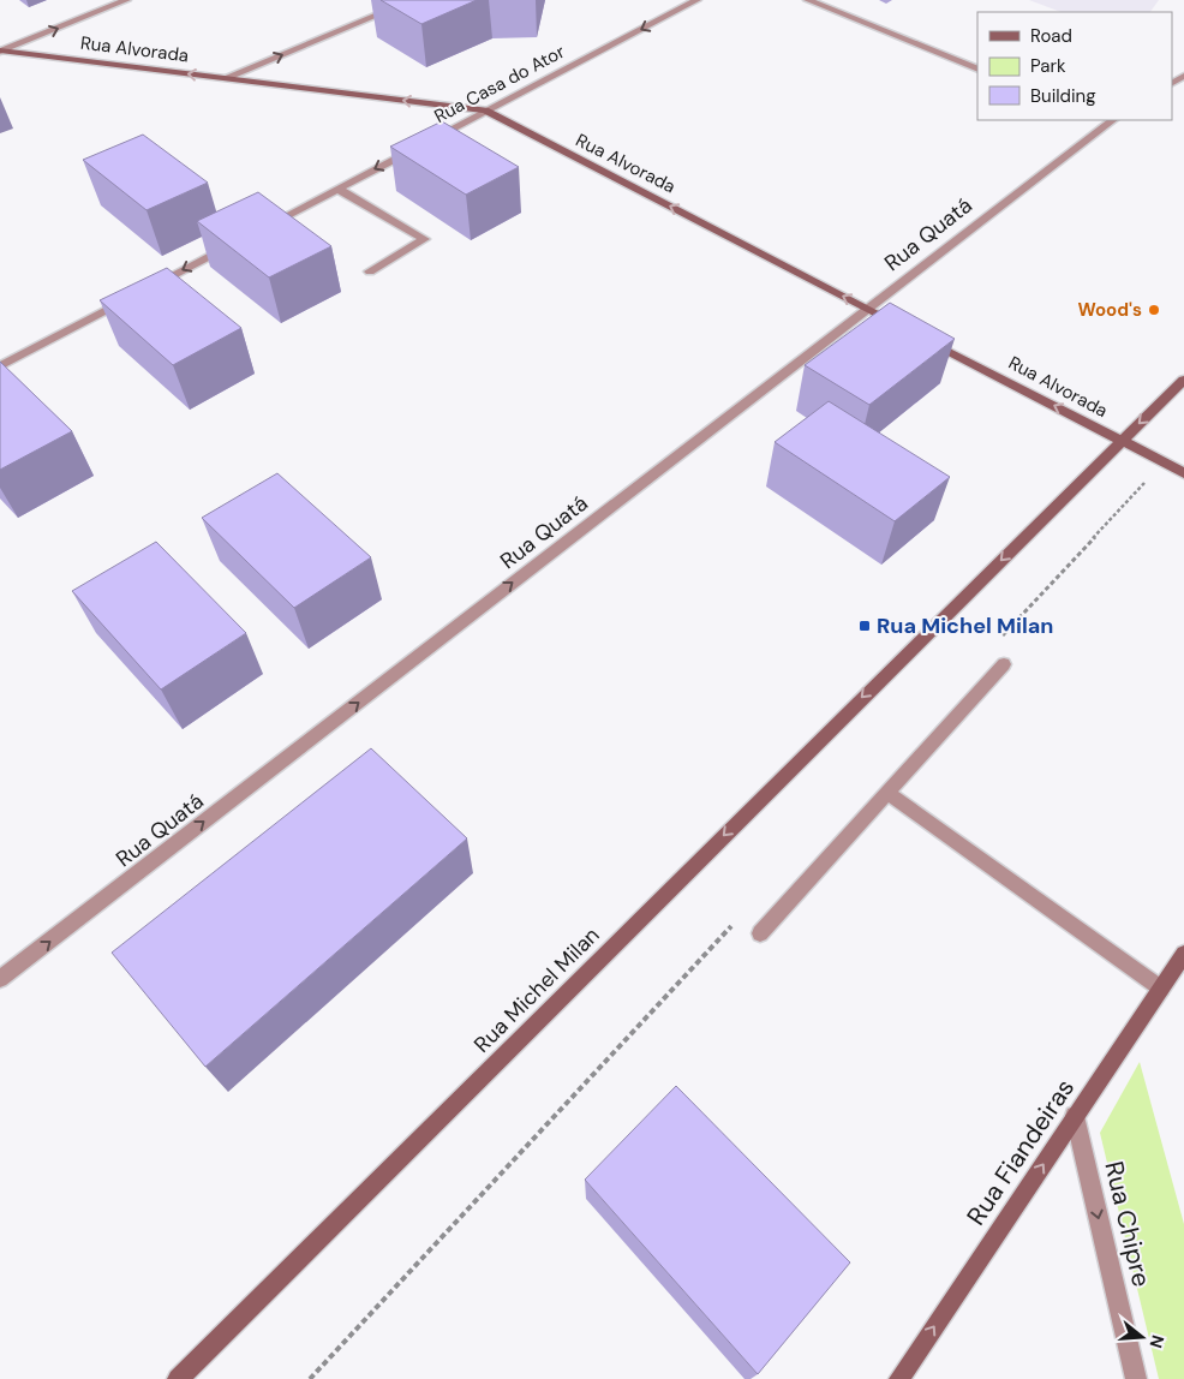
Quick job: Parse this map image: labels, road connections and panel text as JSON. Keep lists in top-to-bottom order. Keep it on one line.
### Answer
{"streets":{"street":["Rua Alvorada","Rua Casa do Ator","Rua Quatá","Rua Michel Milan","Rua Fiandeiras","Rua Chipre"]},"crossings":[["Rua Alvorada","Rua Casa do Ator"],["Rua Alvorada","Rua Quatá"],["Rua Alvorada","Rua Michel Milan"],["Rua Fiandeiras","Rua Chipre"]],"one_way":["Rua Alvorada","Rua Casa do Ator","Rua Quatá","Rua Michel Milan","Rua Fiandeiras","Rua Chipre"],"places":{"other":["Wood's"],"transit":["Rua Michel Milan"]},"legend":["Road","Park","Building"],"north":"right"}
